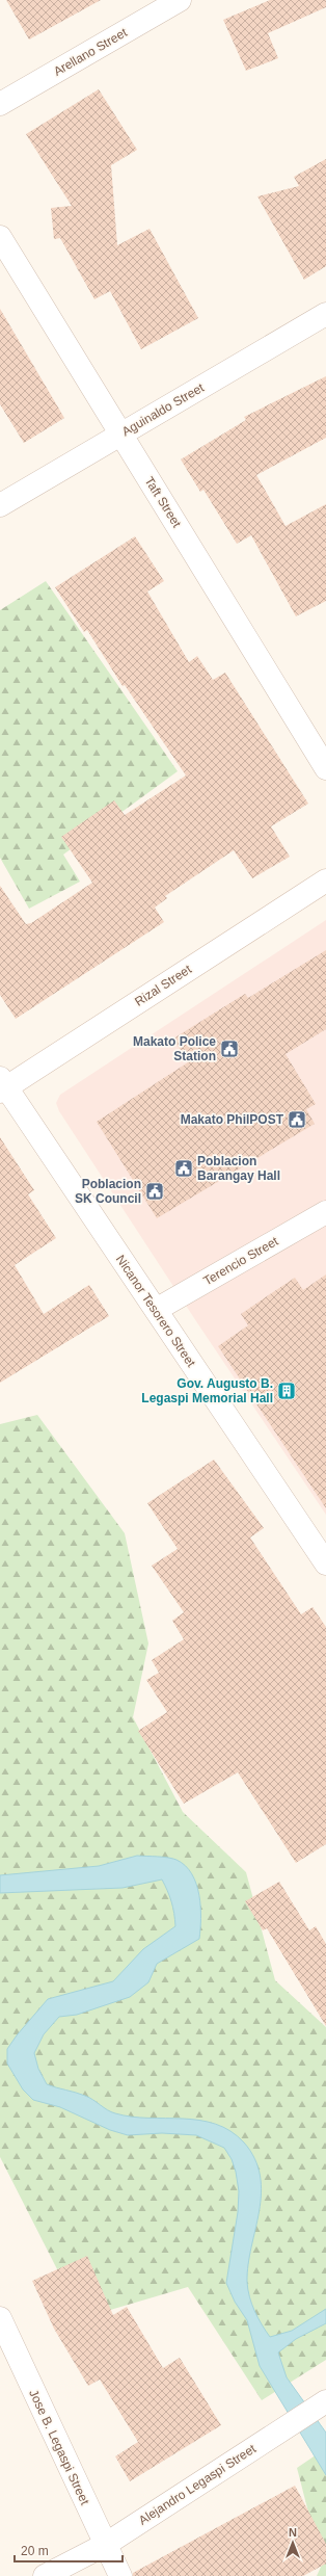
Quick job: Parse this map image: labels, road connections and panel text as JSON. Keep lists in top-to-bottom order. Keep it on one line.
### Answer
{"streets":{"street":["Arellano Street","Aguinaldo Street","Taft Street","Rizal Street","Terencio Street","Nicanor Tesorero Street","Jose B. Legaspi Street","Alejandro Legaspi Street"]},"crossings":[["Aguinaldo Street","Taft Street"],["Rizal Street","Nicanor Tesorero Street"],["Terencio Street","Nicanor Tesorero Street"],["Jose B. Legaspi Street","Alejandro Legaspi Street"]],"places":{"public building":["Makato Police Station","Makato PhilPOST","Poblacion Barangay Hall","Poblacion SK Council"],"building":["Gov. Augusto B. Legaspi Memorial Hall"]},"scale_bar":"20 m","north":"top"}
